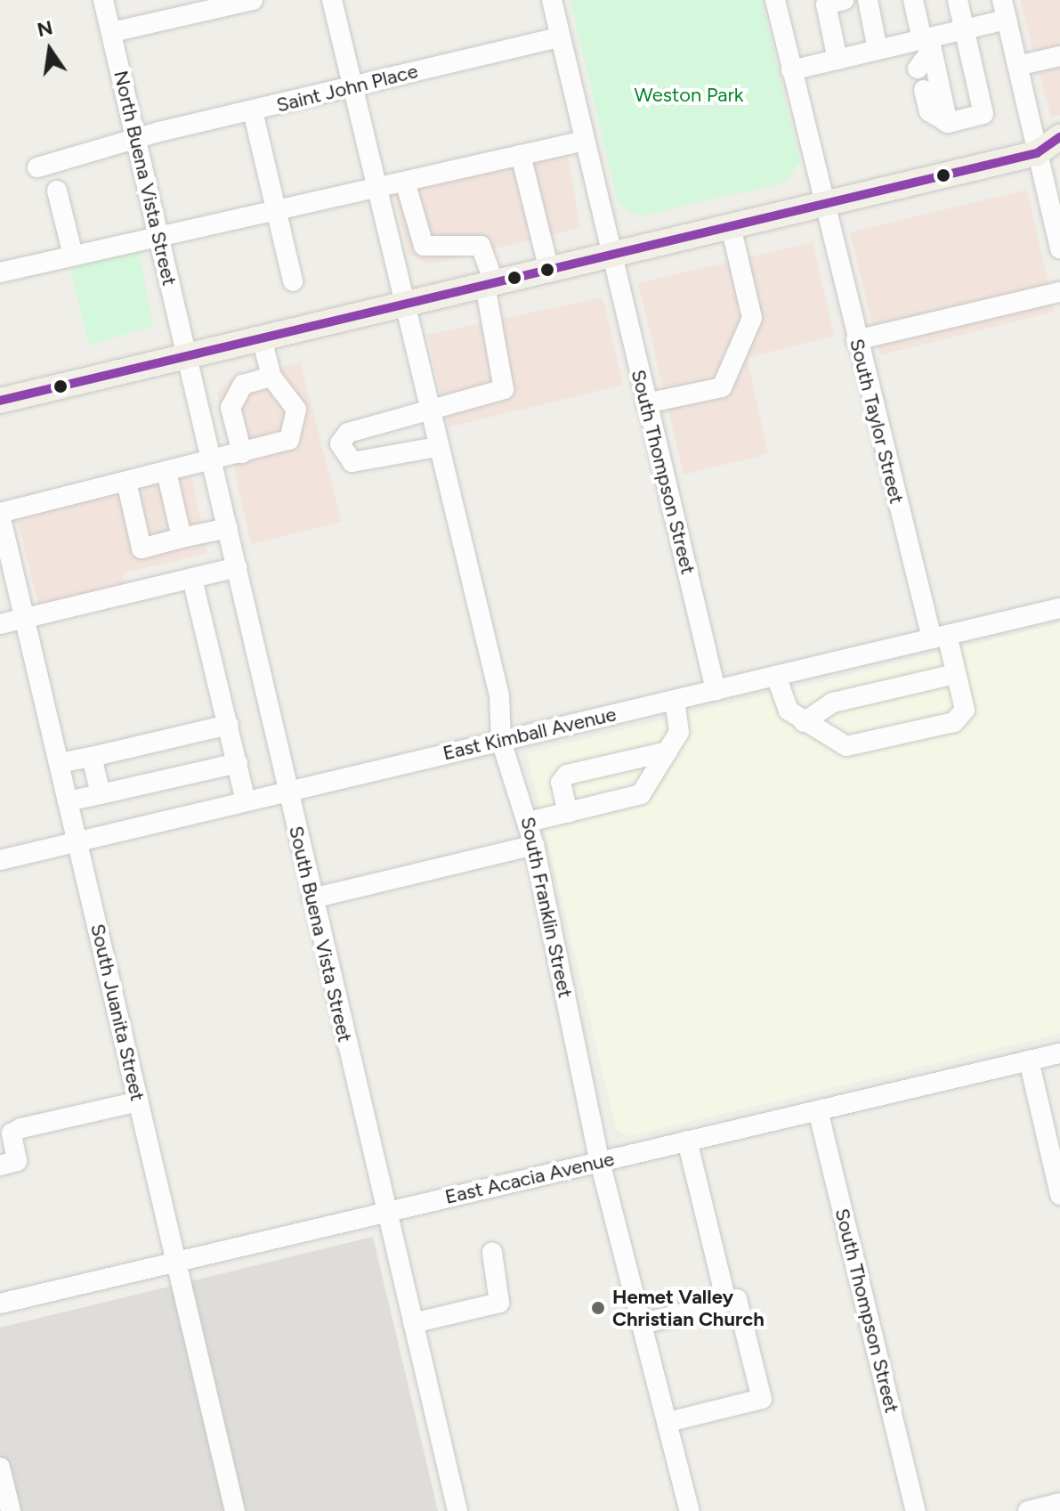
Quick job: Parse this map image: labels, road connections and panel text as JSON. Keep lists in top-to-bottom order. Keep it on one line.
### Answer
{"streets":{"street":["Saint John Place","North Buena Vista Street","South Taylor Street","South Thompson Street","East Kimball Avenue","South Franklin Street","South Buena Vista Street","South Juanita Street","East Acacia Avenue"]},"crossings":[["Saint John Place","North Buena Vista Street"],["Saint John Place","South Thompson Street"],["Saint John Place","South Franklin Street"],["North Buena Vista Street","South Buena Vista Street"],["South Taylor Street","East Kimball Avenue"],["South Thompson Street","East Kimball Avenue"],["South Thompson Street","East Acacia Avenue"],["East Kimball Avenue","South Franklin Street"],["East Kimball Avenue","South Buena Vista Street"],["East Kimball Avenue","South Juanita Street"],["South Franklin Street","East Acacia Avenue"],["South Buena Vista Street","East Acacia Avenue"],["South Juanita Street","East Acacia Avenue"]],"parks":["Weston Park"],"places":["Hemet Valley Christian Church"],"north":"top"}
